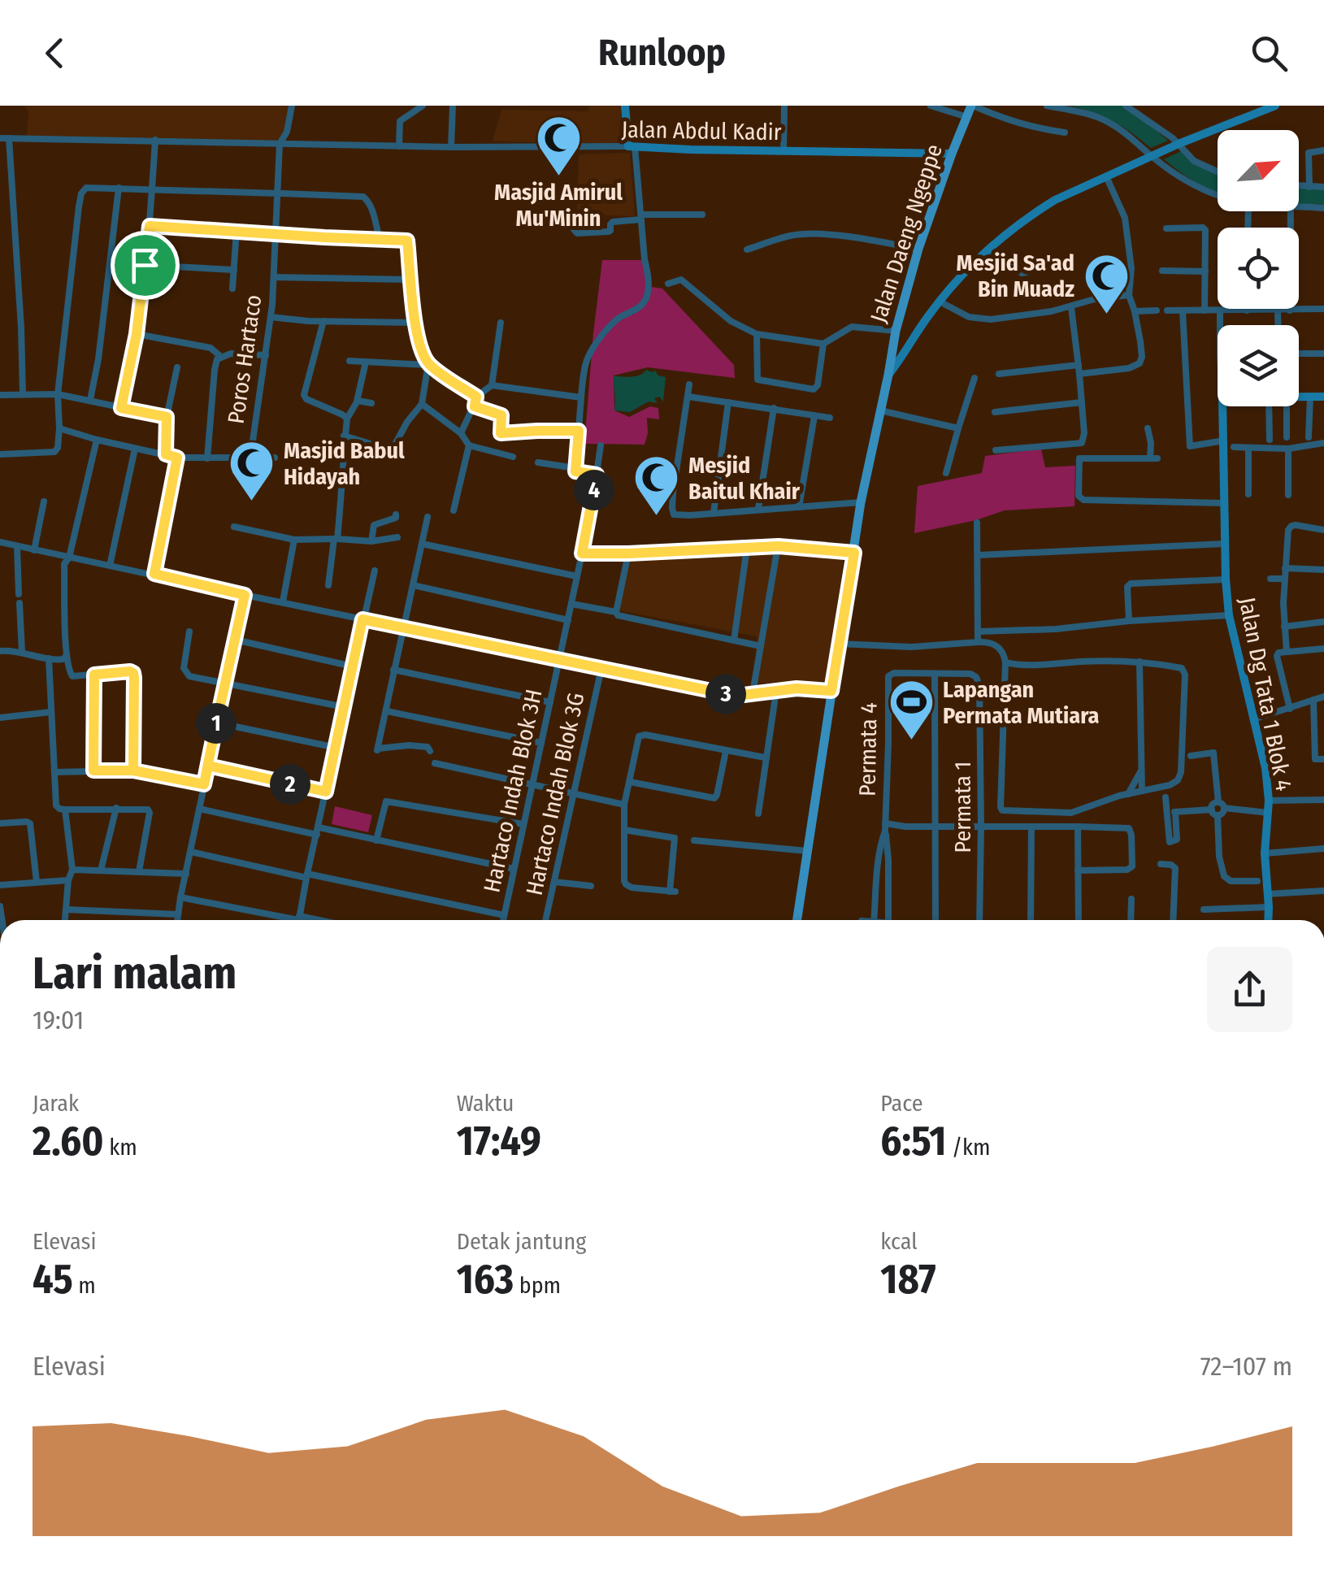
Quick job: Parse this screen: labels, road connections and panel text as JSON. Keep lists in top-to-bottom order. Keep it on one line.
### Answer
{"streets":{"main road":["Jalan Abdul Kadir","Jalan Daeng Ngeppe","Jalan Dg Tata 1 Blok 4"],"street":["Poros Hartaco","Permata 4","Hartaco Indah Blok 3H","Hartaco Indah Blok 3G","Permata 1"]},"crossings":[["Jalan Abdul Kadir","Jalan Daeng Ngeppe"],["Jalan Abdul Kadir","Poros Hartaco"],["Permata 4","Permata 1"]],"places":{"mosque":["Masjid Amirul Mu'Minin","Mesjid Sa'ad Bin Muadz","Masjid Babul Hidayah","Mesjid Baitul Khair"],"sports":["Lapangan Permata Mutiara"]},"north":"top right","page":{"header":"Runloop","pins":["4","3","1","2"],"heading":["Lari malam","19:01"],"stats":[["Jarak","2.60 km"],["Waktu","17:49"],["Pace","6:51 /km"],["Elevasi","45 m"],["Detak jantung","163 bpm"],["kcal","187"]],"chart":["Elevasi","72–107 m"]}}
